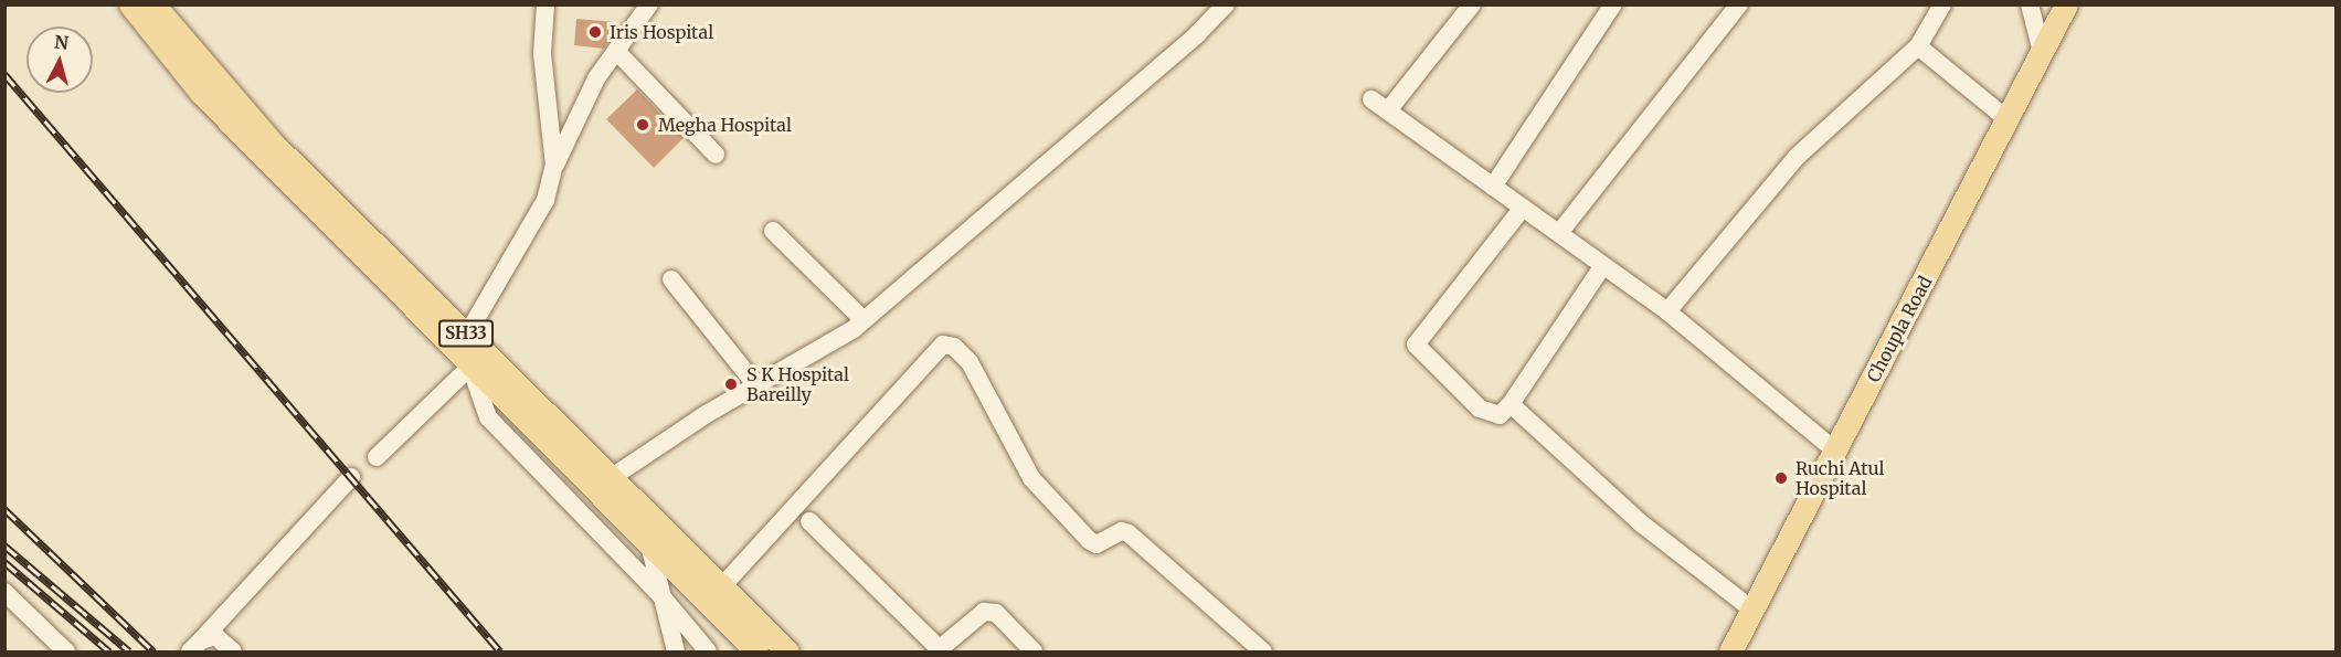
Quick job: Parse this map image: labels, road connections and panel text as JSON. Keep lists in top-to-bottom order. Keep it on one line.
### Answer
{"streets":{"main road":["Choupla Road","SH33"]},"places":["Iris Hospital","Megha Hospital","S K Hospital Bareilly","Ruchi Atul Hospital"],"north":"top"}
